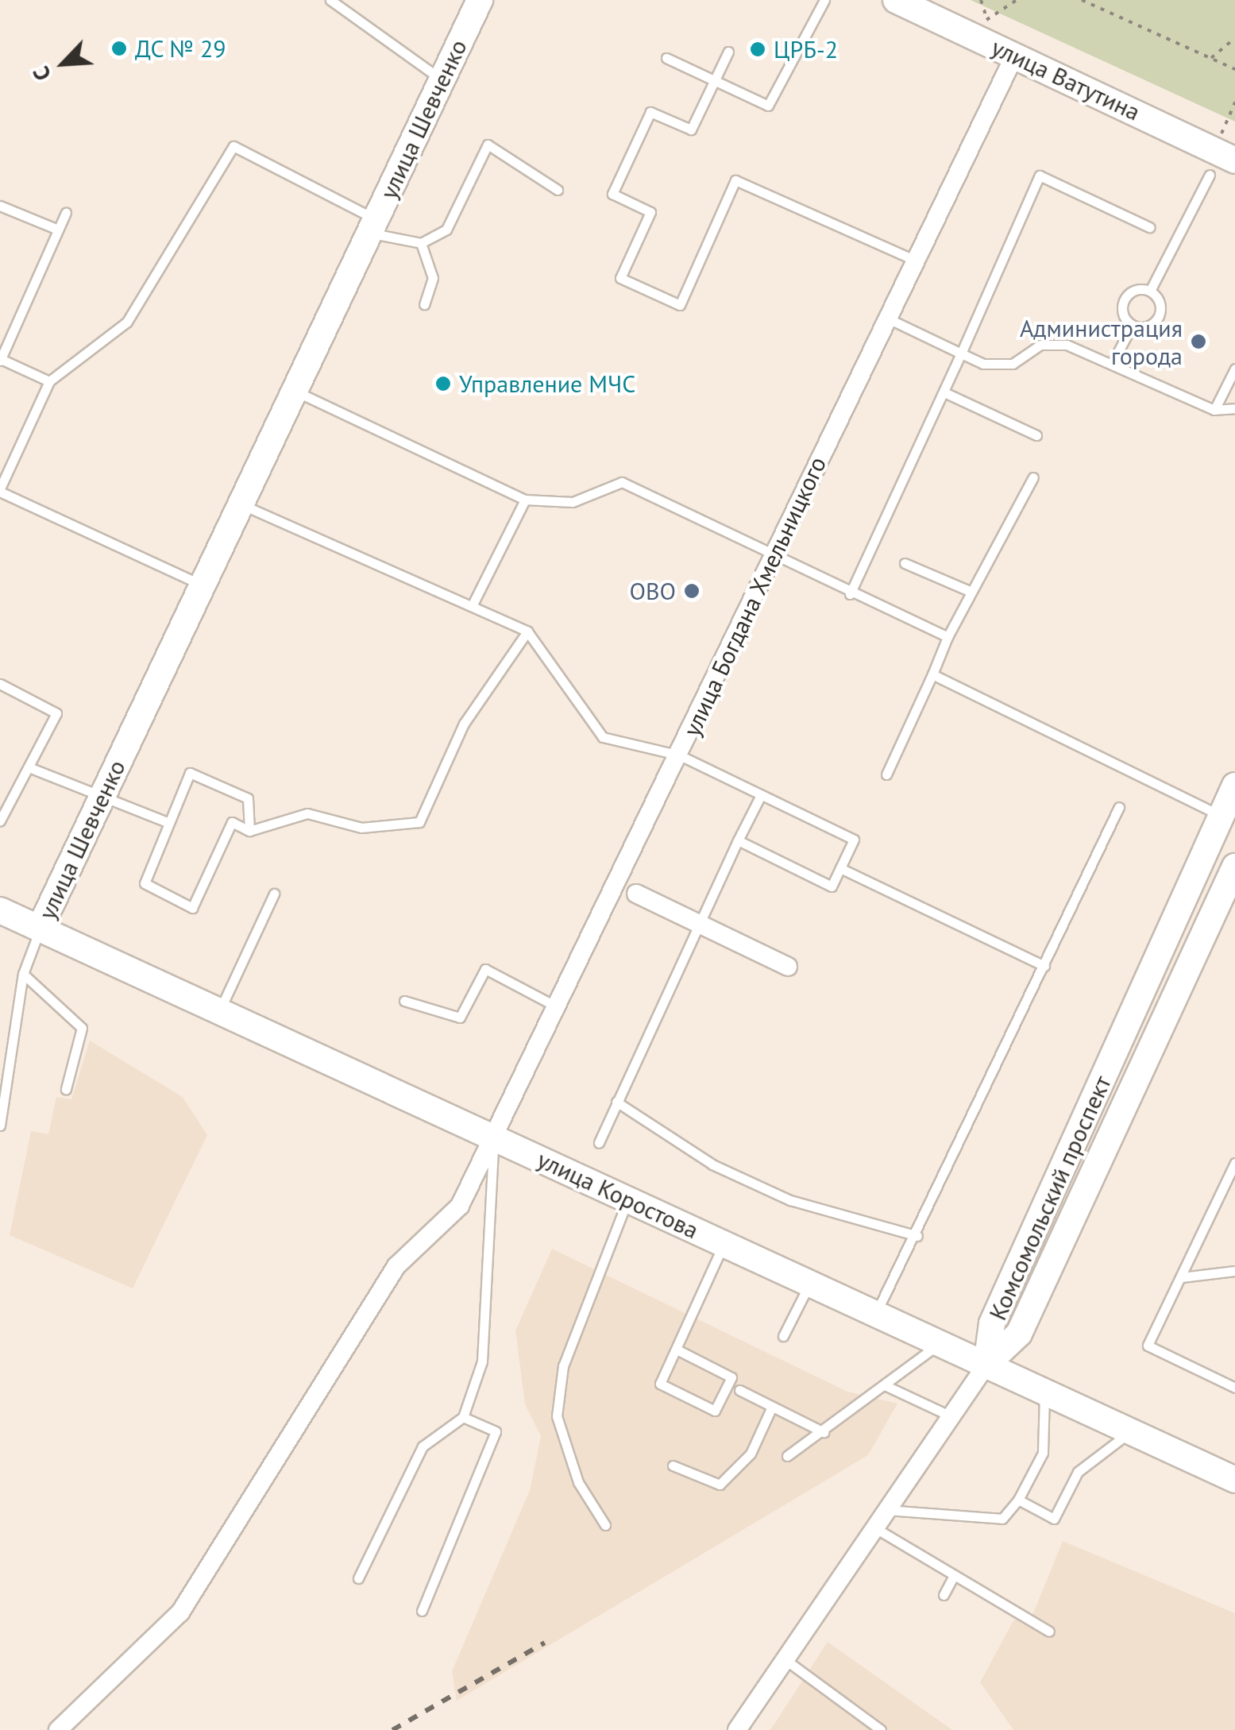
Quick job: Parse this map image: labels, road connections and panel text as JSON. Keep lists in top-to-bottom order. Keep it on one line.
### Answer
{"streets":{"main road":["улица Ватутина","улица Шевченко","улица Коростова","Комсомольский проспект"],"street":["улица Богдана Хмельницкого"]},"crossings":[["улица Ватутина","улица Богдана Хмельницкого"],["улица Шевченко","улица Коростова"],["улица Богдана Хмельницкого","улица Коростова"],["улица Коростова","Комсомольский проспект"]],"places":["ДС № 29","ЦРБ-2","Администрация города","Управление МЧС","ОВО"],"north":"bottom left"}
